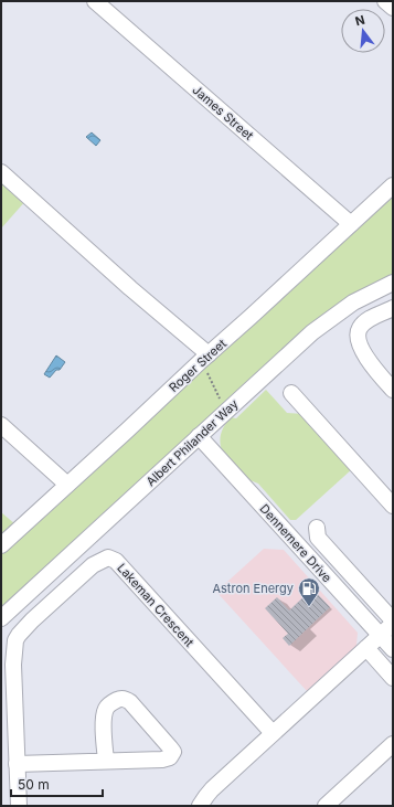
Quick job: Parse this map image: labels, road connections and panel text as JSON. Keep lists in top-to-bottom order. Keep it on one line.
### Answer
{"streets":{"street":["James Street","Roger Street","Albert Philander Way","Dennemere Drive","Lakeman Crescent"]},"crossings":[["James Street","Roger Street"],["Albert Philander Way","Dennemere Drive"]],"places":{"fuel station":["Astron Energy"]},"scale_bar":"50 m","north":"top"}
